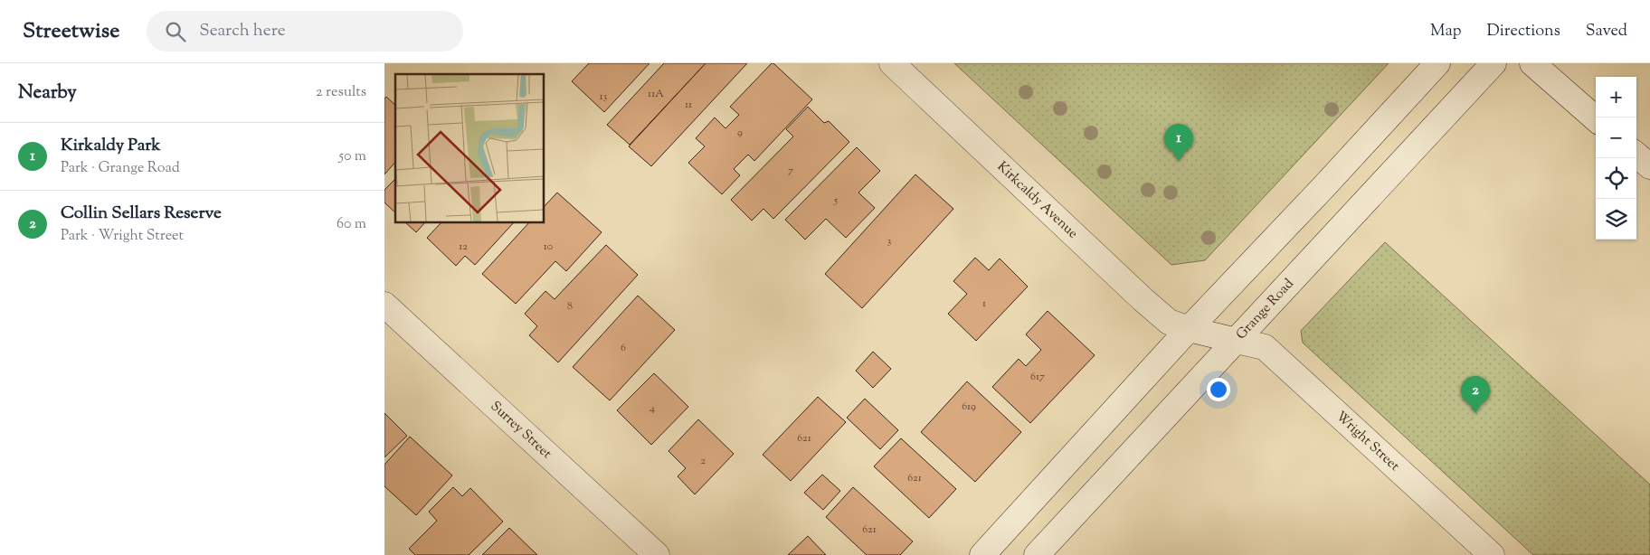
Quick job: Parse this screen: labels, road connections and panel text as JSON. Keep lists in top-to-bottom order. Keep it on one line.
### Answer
{"streets":{"main road":["Kirkcaldy Avenue","Grange Road","Surrey Street","Wright Street"]},"crossings":[["Kirkcaldy Avenue","Grange Road"],["Kirkcaldy Avenue","Wright Street"],["Grange Road","Wright Street"]],"house_numbers":["11A","13","11","9","7","5","3","12","10","1","8","6","617","619","4","621","2","621","621"],"page":{"header":"Streetwise","search":"Search here","nav":["Map","Directions","Saved"],"heading":["Nearby","2 results"],"map_buttons":["+","−"],"list":[{"mark":"1","name":"Kirkaldy Park","note":"Park · Grange Road","value":"50 m"},{"mark":"2","name":"Collin Sellars Reserve","note":"Park · Wright Street","value":"60 m"}],"pins":["1","2"]}}
